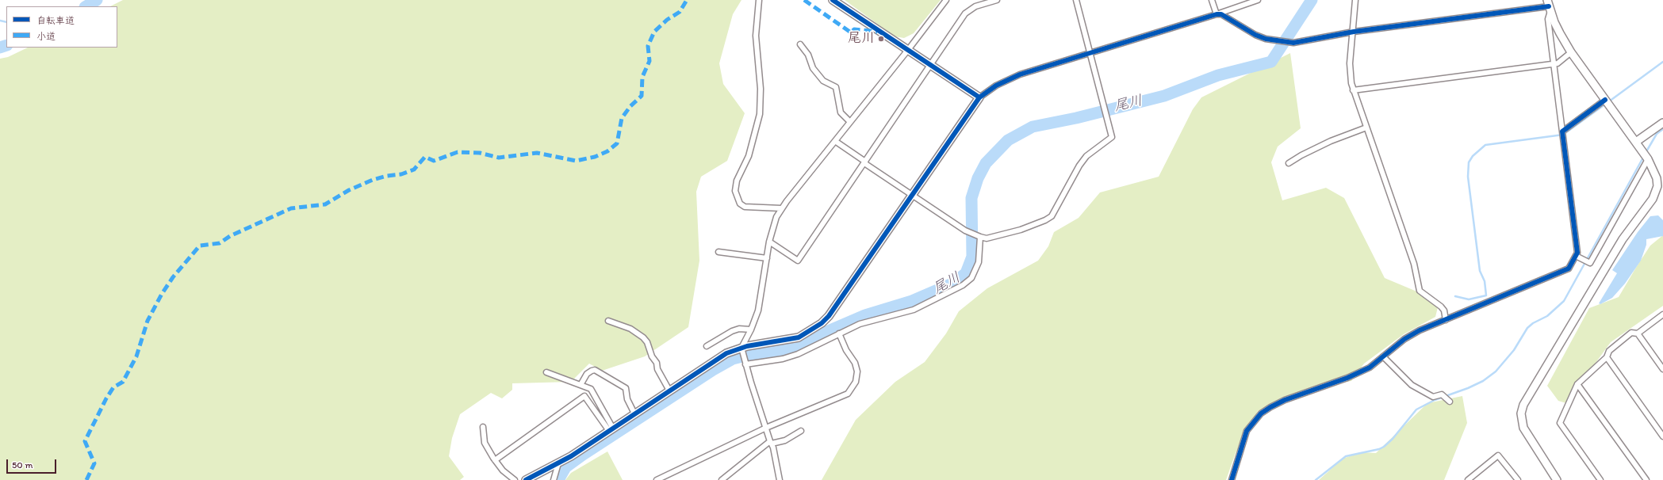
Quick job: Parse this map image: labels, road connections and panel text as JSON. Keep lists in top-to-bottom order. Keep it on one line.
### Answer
{"water":["尾川"],"places":["尾川"],"legend":["自転車道","小道"],"scale_bar":"50 m"}
